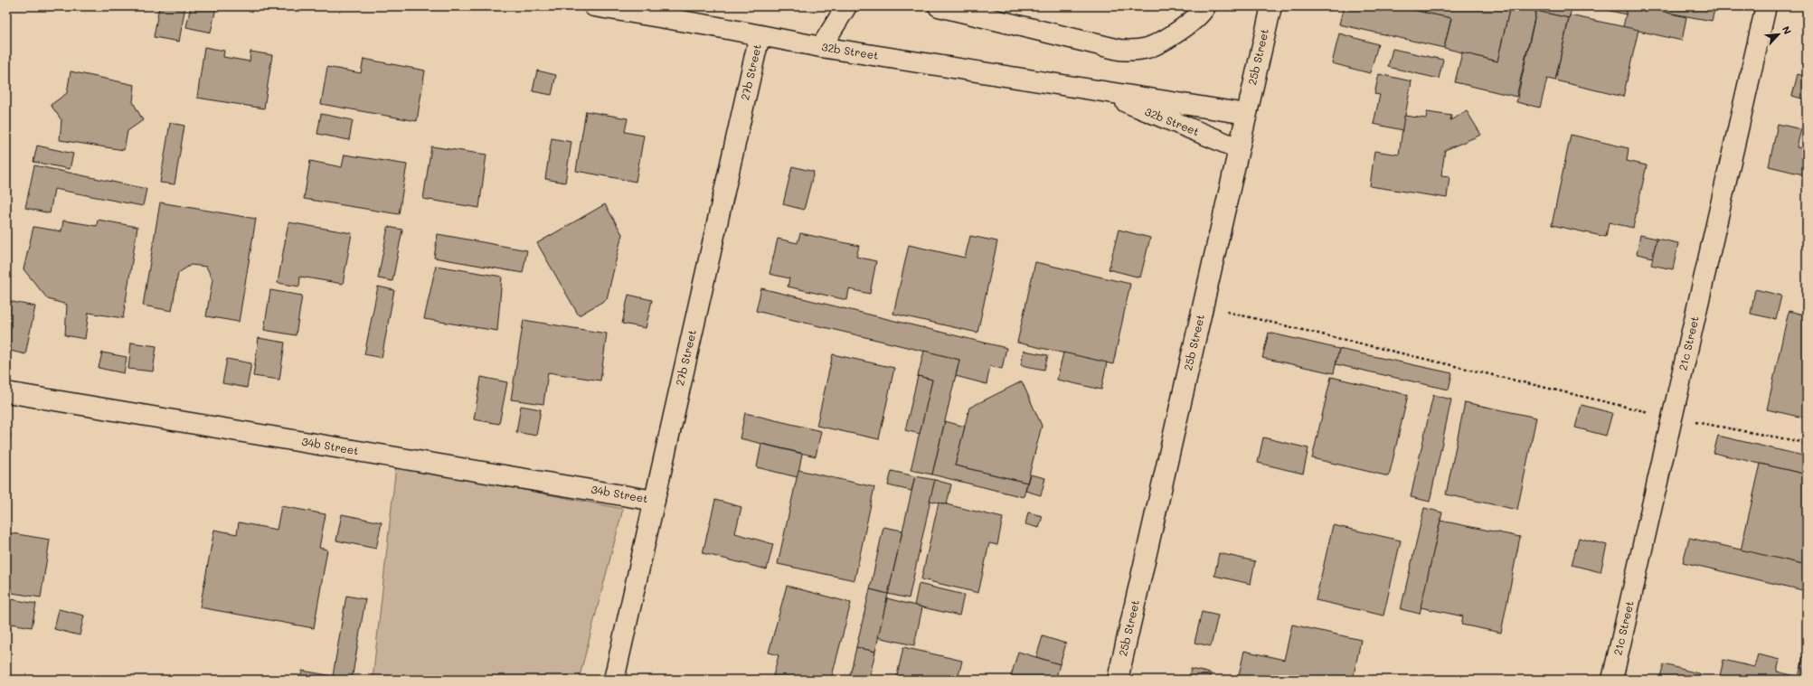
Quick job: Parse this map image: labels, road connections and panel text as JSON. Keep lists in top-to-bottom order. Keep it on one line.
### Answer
{"streets":{"street":["32b Street","25b Street","27b Street","21c Street","34b Street"]},"crossings":[["32b Street","25b Street"],["32b Street","27b Street"],["27b Street","34b Street"]],"north":"top right"}
